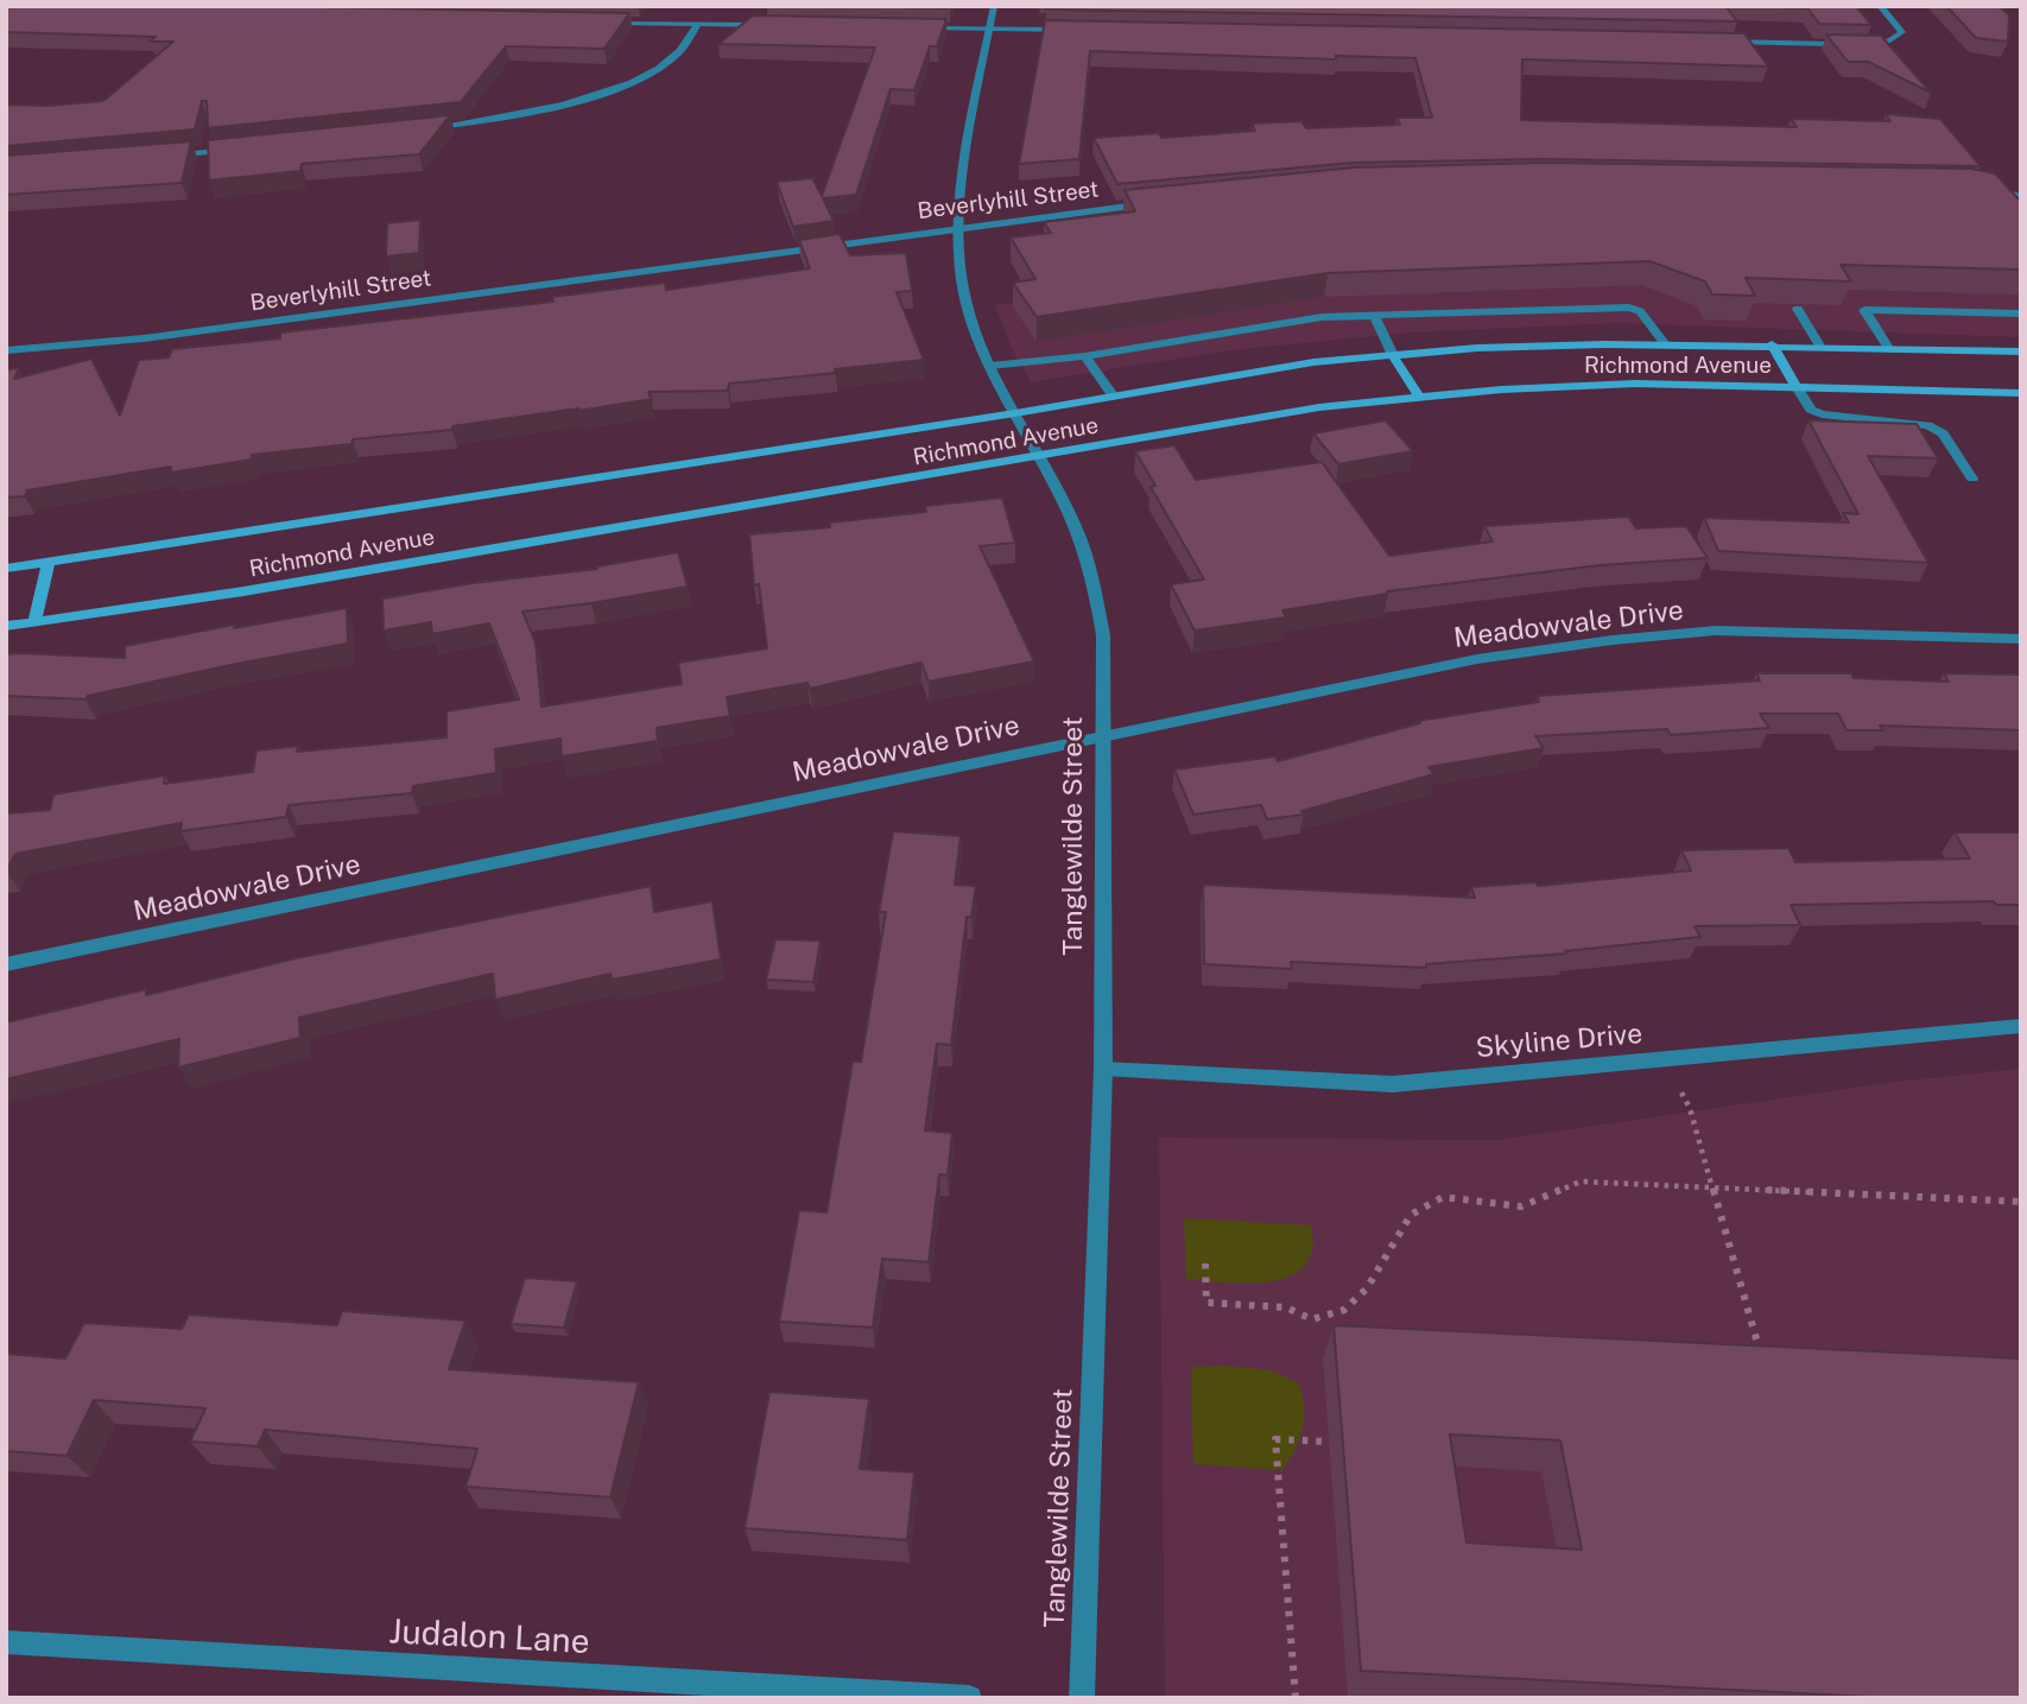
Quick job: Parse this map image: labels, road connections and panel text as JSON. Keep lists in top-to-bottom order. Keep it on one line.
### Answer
{"streets":{"main road":["Richmond Avenue"],"street":["Beverlyhill Street","Meadowvale Drive","Tanglewilde Street","Skyline Drive","Judalon Lane"]},"crossings":[["Beverlyhill Street","Tanglewilde Street"],["Richmond Avenue","Tanglewilde Street"],["Meadowvale Drive","Tanglewilde Street"],["Tanglewilde Street","Skyline Drive"]]}
